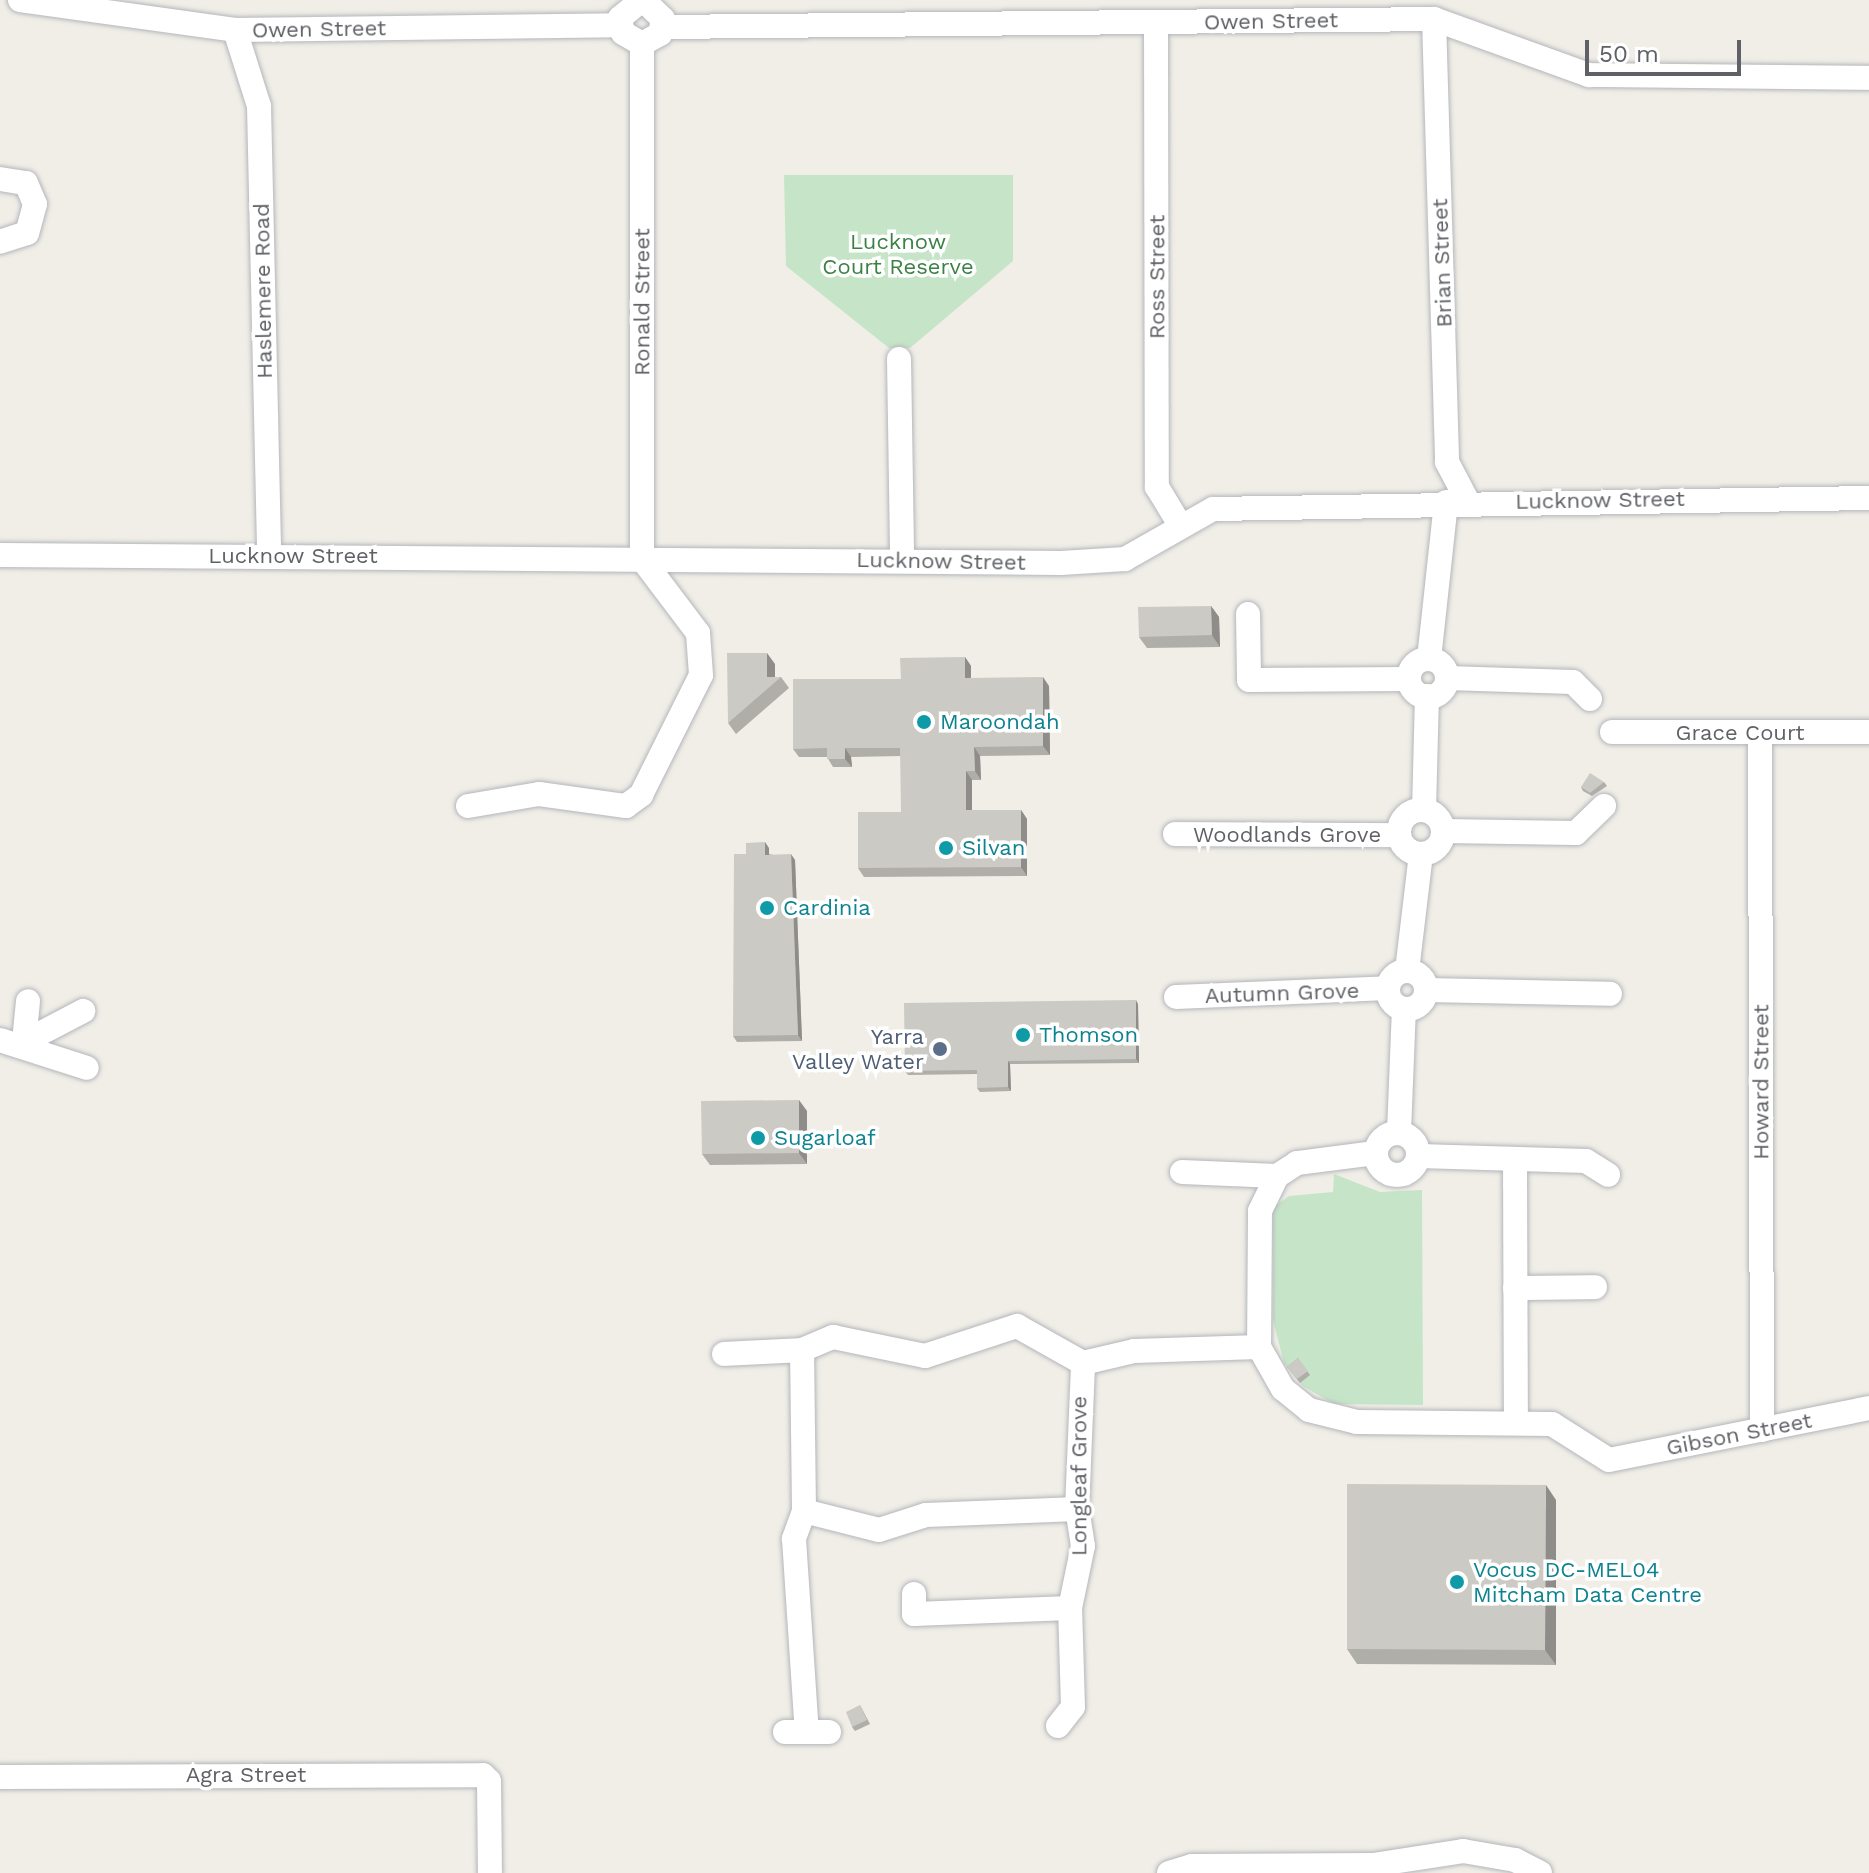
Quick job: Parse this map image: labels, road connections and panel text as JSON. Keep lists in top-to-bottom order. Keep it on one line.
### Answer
{"streets":{"street":["Owen Street","Brian Street","Ross Street","Haslemere Road","Ronald Street","Lucknow Street","Grace Court","Woodlands Grove","Autumn Grove","Howard Street","Gibson Street","Longleaf Grove","Agra Street"]},"crossings":[["Owen Street","Brian Street"],["Owen Street","Ross Street"],["Owen Street","Haslemere Road"],["Owen Street","Ronald Street"],["Brian Street","Lucknow Street"],["Ross Street","Lucknow Street"],["Haslemere Road","Lucknow Street"],["Ronald Street","Lucknow Street"],["Grace Court","Howard Street"],["Howard Street","Gibson Street"]],"parks":["Lucknow Court Reserve"],"places":["Maroondah","Silvan","Cardinia","Thomson","Yarra Valley Water","Sugarloaf","Vocus DC-MEL04 Mitcham Data Centre"],"scale_bar":"50 m"}
